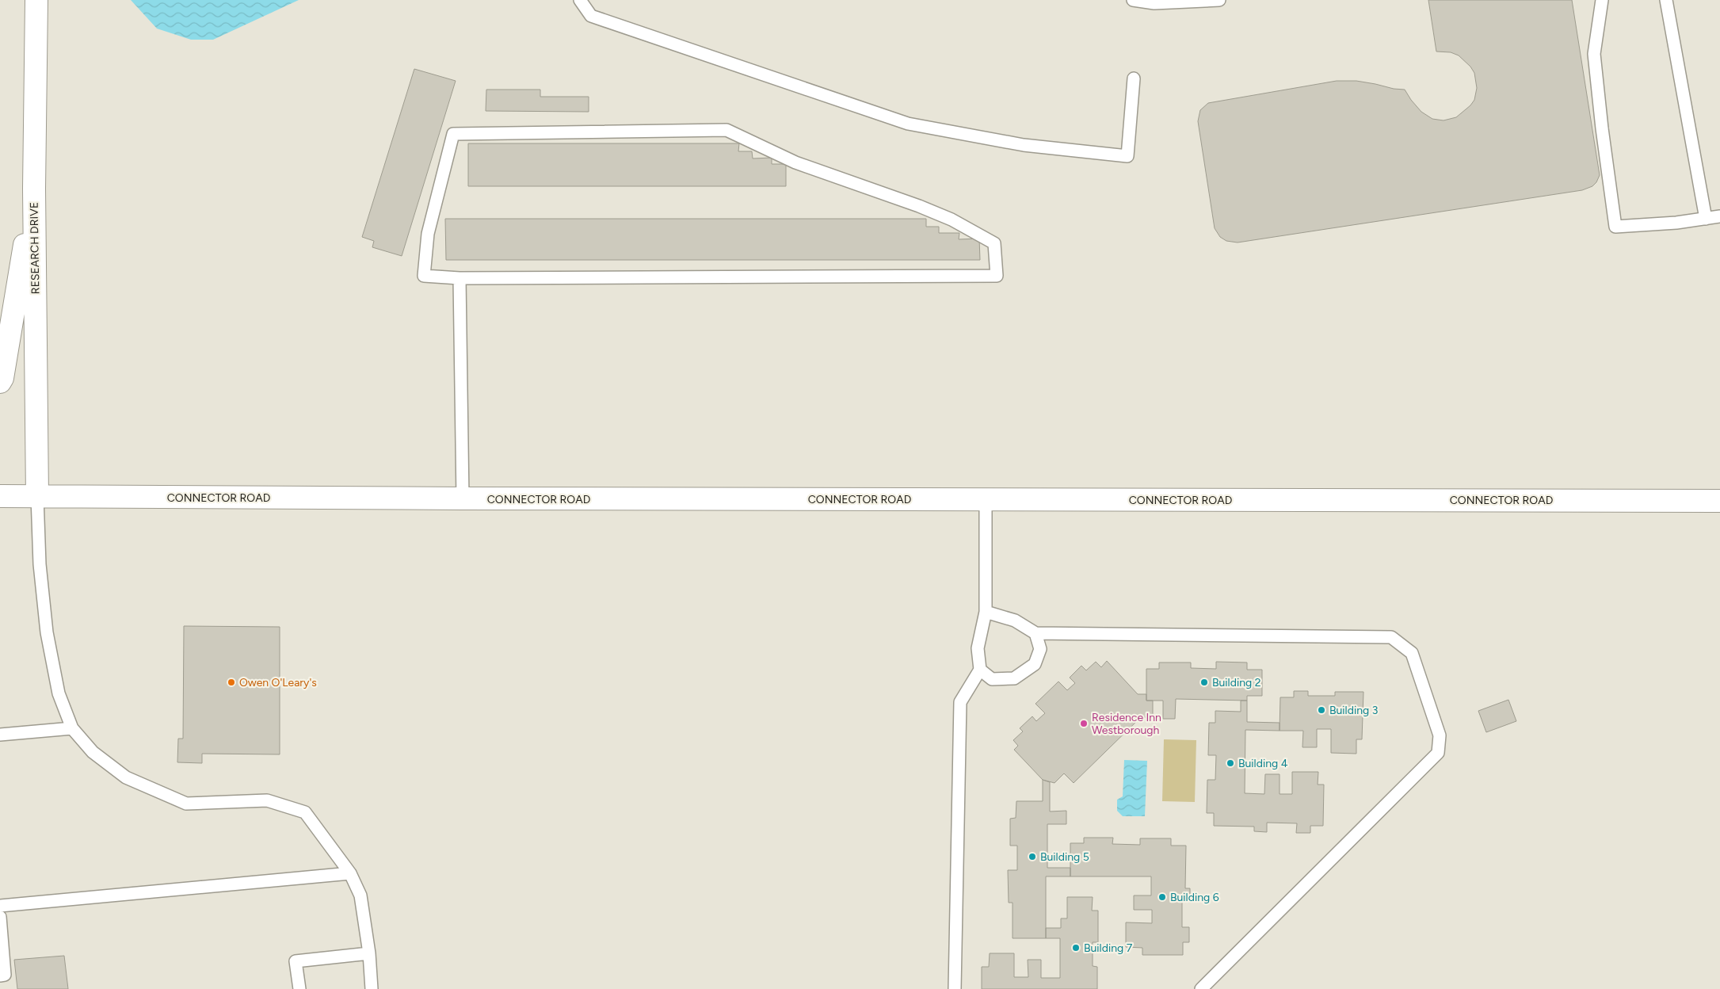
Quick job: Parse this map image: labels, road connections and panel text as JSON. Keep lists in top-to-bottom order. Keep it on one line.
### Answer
{"streets":{"street":["RESEARCH DRIVE","CONNECTOR ROAD"]},"crossings":[["RESEARCH DRIVE","CONNECTOR ROAD"]],"places":["Owen O'Leary's","Building 2","Building 3","Residence Inn Westborough","Building 4","Building 5","Building 6","Building 7"]}
